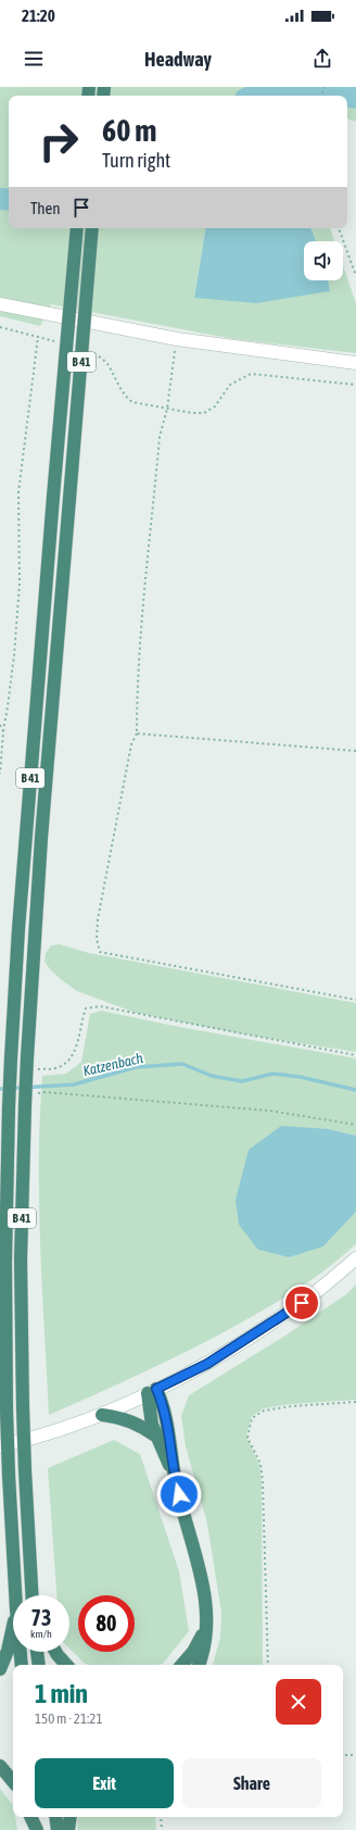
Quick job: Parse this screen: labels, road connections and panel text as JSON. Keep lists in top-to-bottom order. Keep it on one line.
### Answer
{"streets":{"highway":["B 41"]},"water":["Katzenbach"],"page":{"status":"21:20","header":"Headway","turn":["60 m","Turn right"],"then":"Then","speed":"73 km/h","limit":"80","heading":["1 min","150 m · 21:21"],"buttons":["Exit","Share"]}}
